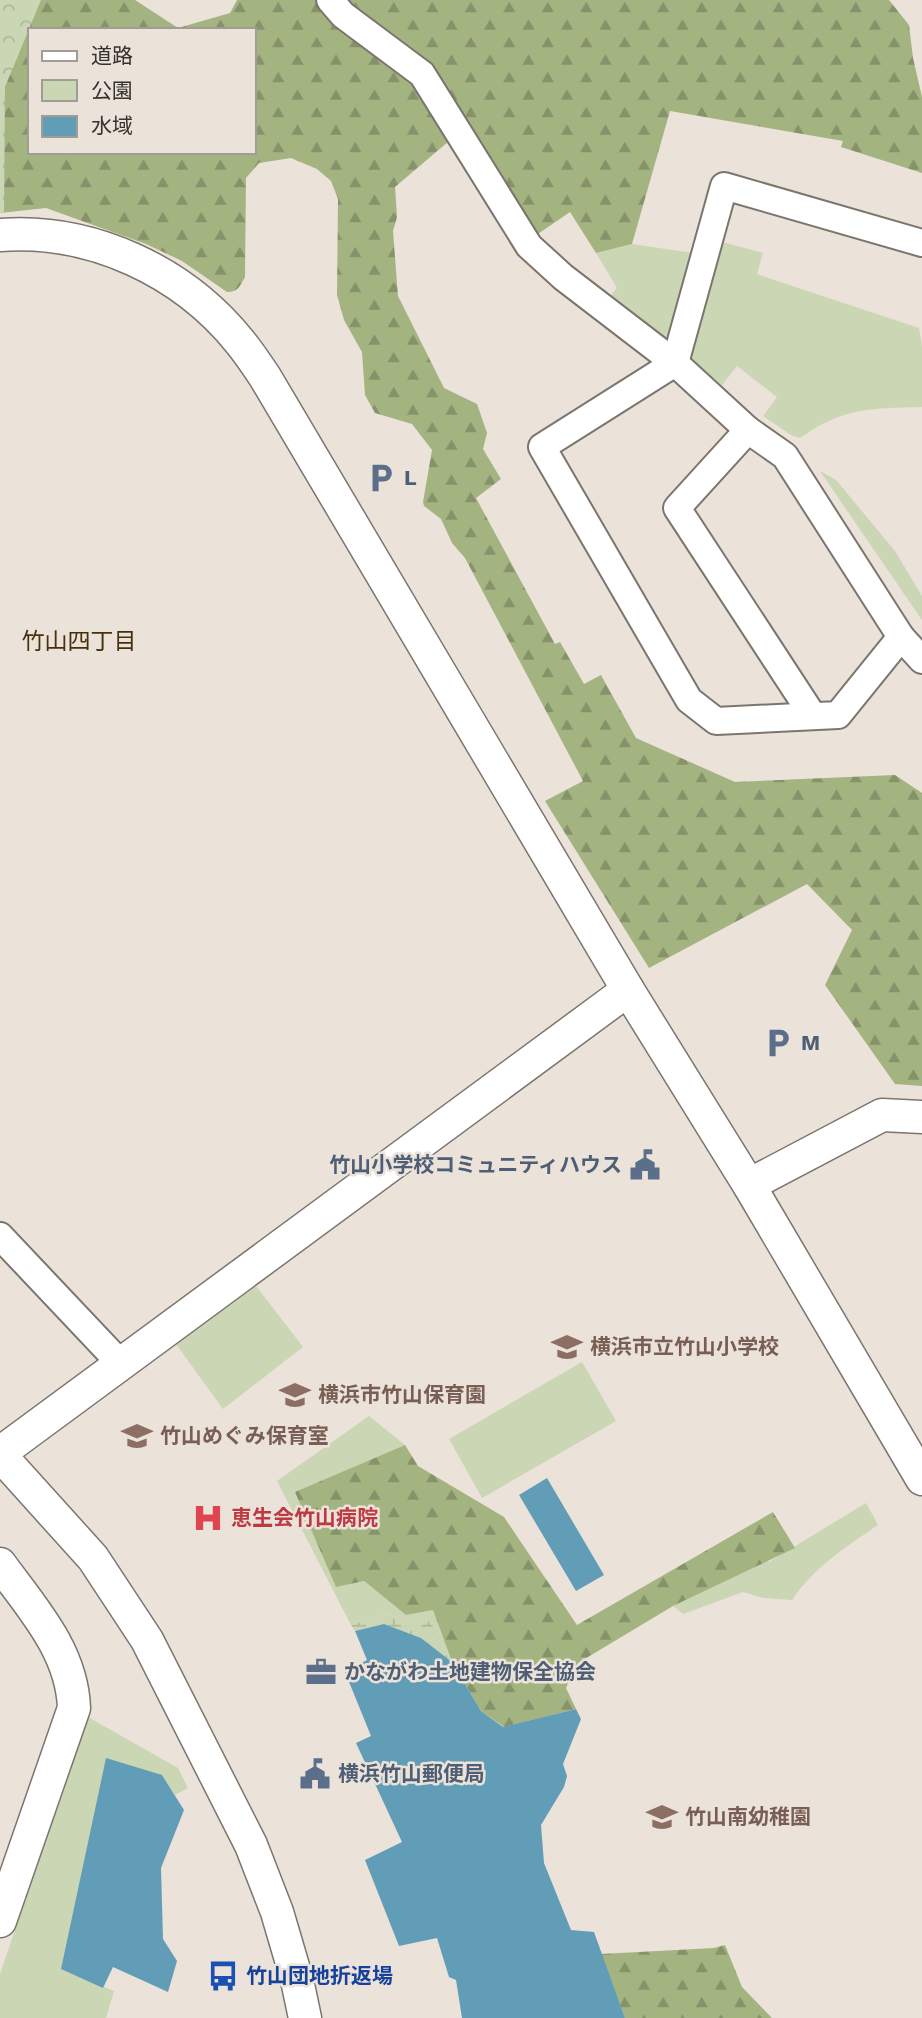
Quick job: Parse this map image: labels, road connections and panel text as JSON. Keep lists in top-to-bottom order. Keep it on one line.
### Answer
{"districts":["竹山四丁目"],"places":{"parking":["L","M"],"public building":["竹山小学校コミュニティハウス","横浜竹山郵便局"],"school or university":["横浜市立竹山小学校","横浜市竹山保育園","竹山めぐみ保育室","竹山南幼稚園"],"hospital":["恵生会竹山病院"],"office":["かながわ土地建物保全協会"],"bus stop":["竹山団地折返場"]},"legend":["道路","公園","水域"]}
